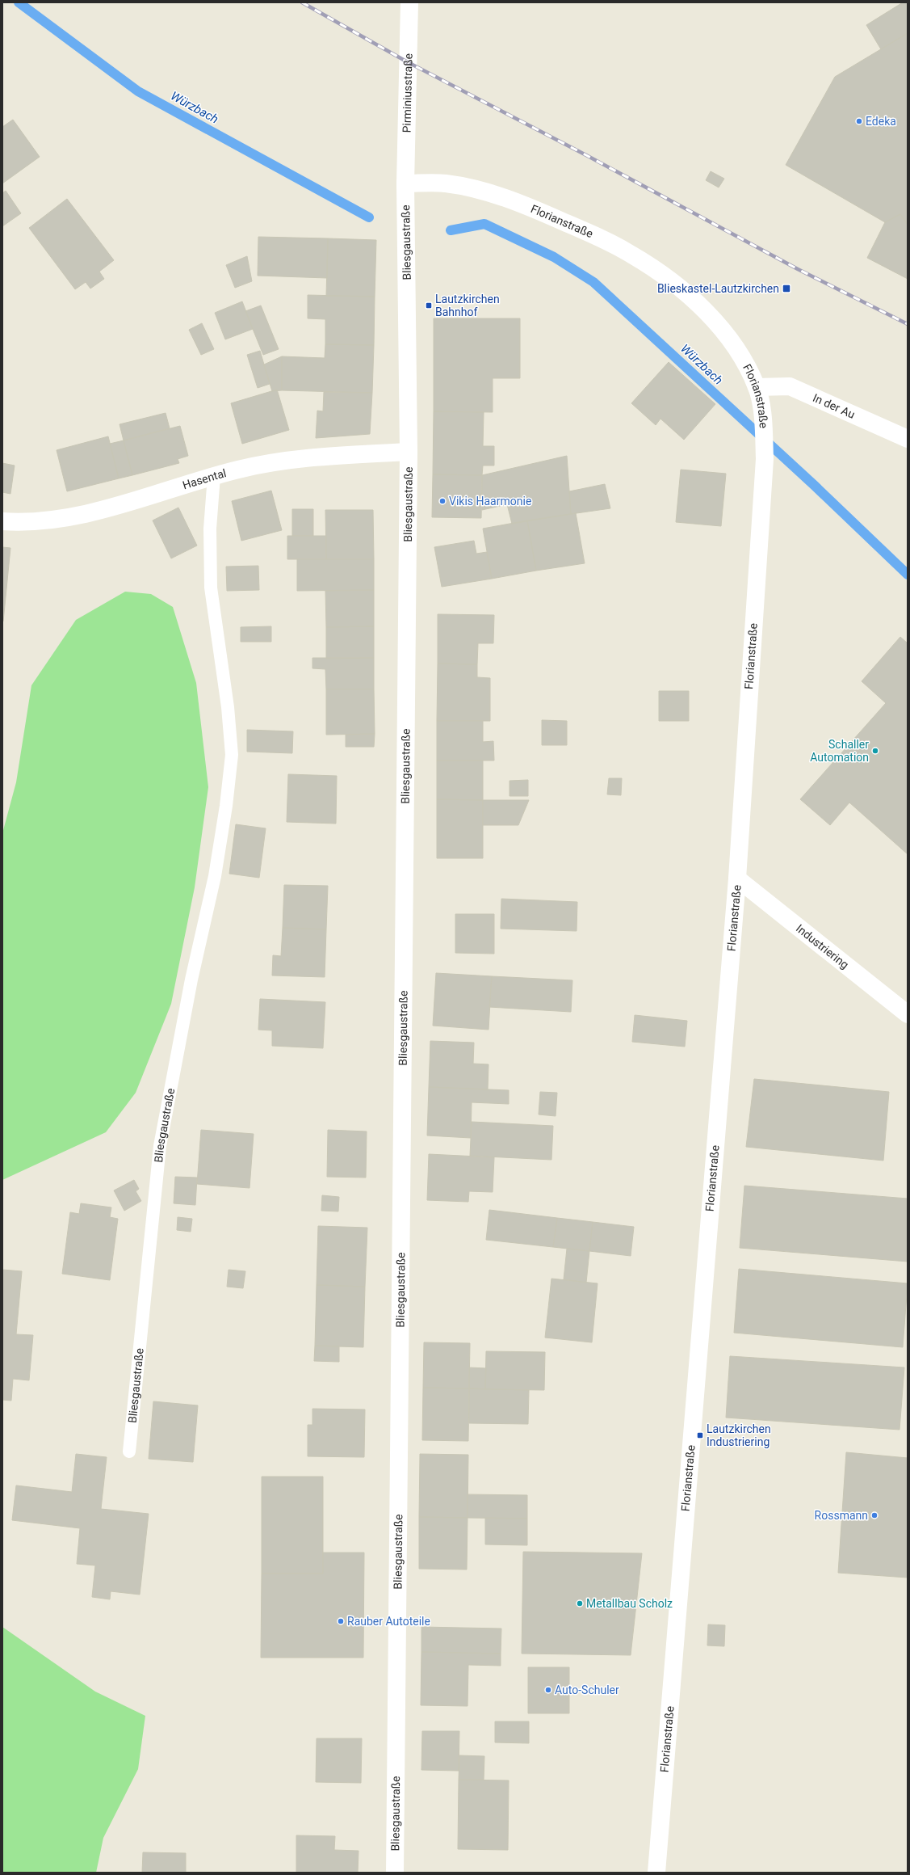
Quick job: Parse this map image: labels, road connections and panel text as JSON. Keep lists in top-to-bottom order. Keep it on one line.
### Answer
{"streets":{"street":["Pirminiusstraße","Florianstraße","Bliesgaustraße","In der Au","Hasental","Industriering"]},"crossings":[["Pirminiusstraße","Florianstraße"],["Pirminiusstraße","Bliesgaustraße"],["Florianstraße","Bliesgaustraße"],["Florianstraße","In der Au"],["Florianstraße","Industriering"],["Bliesgaustraße","Hasental"]],"water":["Würzbach"],"places":{"other":["Edeka","Vikis Haarmonie","Schaller Automation","Rossmann","Metallbau Scholz","Rauber Autoteile","Auto-Schuler"],"transit":["Blieskastel-Lautzkirchen","Lautzkirchen Bahnhof","Lautzkirchen Industriering"]}}
